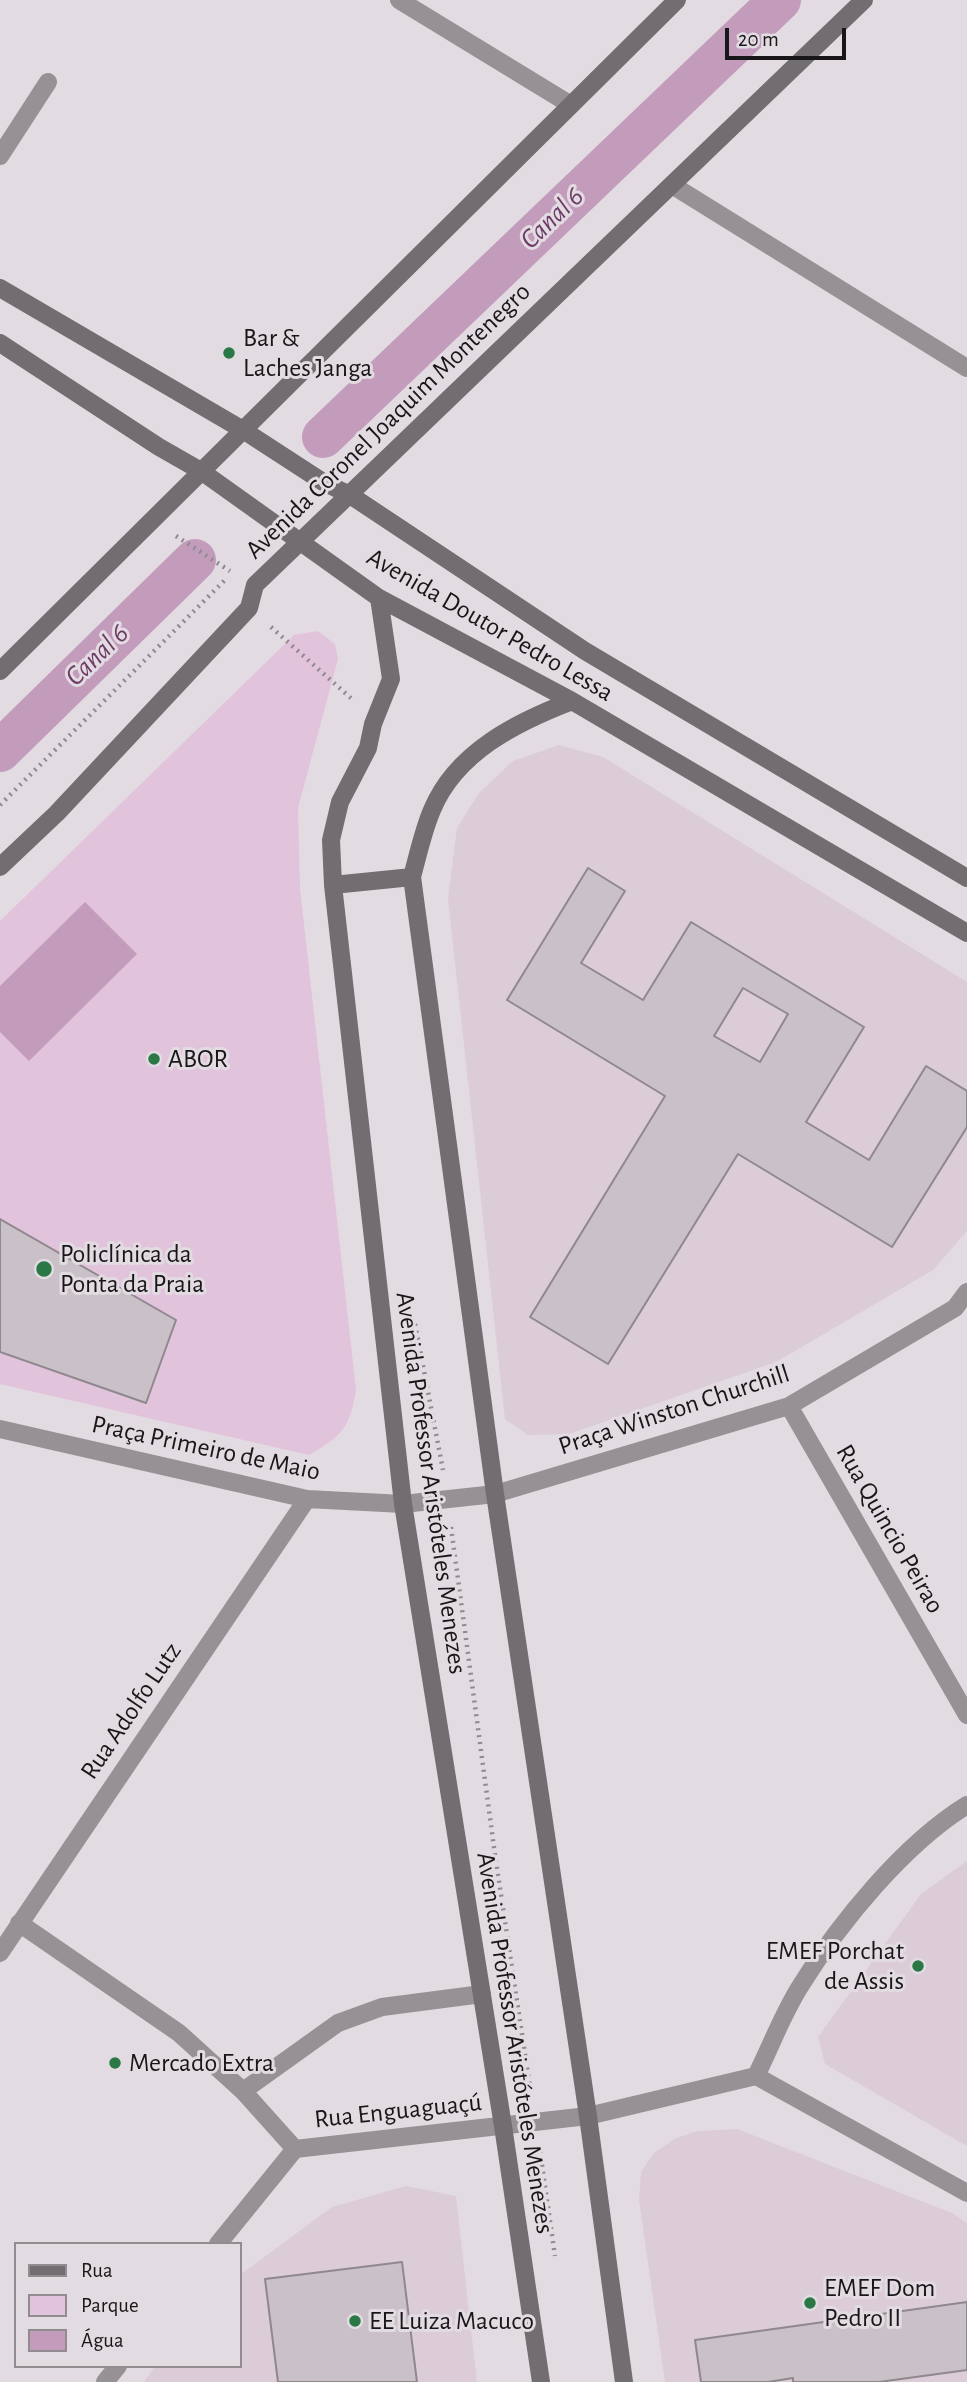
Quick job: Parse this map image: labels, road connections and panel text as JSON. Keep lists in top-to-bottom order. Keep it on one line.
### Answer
{"streets":{"main road":["Avenida Coronel Joaquim Montenegro","Avenida Doutor Pedro Lessa","Avenida Professor Aristóteles Menezes"],"street":["Praça Winston Churchill","Praça Primeiro de Maio","Rua Quincio Peirao","Rua Adolfo Lutz","Rua Enguaguaçú"]},"crossings":[["Avenida Coronel Joaquim Montenegro","Avenida Doutor Pedro Lessa"],["Avenida Doutor Pedro Lessa","Avenida Professor Aristóteles Menezes"],["Praça Winston Churchill","Praça Primeiro de Maio"],["Praça Winston Churchill","Rua Quincio Peirao"],["Praça Primeiro de Maio","Avenida Professor Aristóteles Menezes"],["Praça Primeiro de Maio","Rua Adolfo Lutz"],["Avenida Professor Aristóteles Menezes","Rua Enguaguaçú"]],"water":["Canal 6"],"places":["Bar & Laches Janga","ABOR","Policlínica da Ponta da Praia","EMEF Porchat de Assis","Mercado Extra","EMEF Dom Pedro II","EE Luiza Macuco"],"legend":["Rua","Parque","Água"],"scale_bar":"20 m"}
